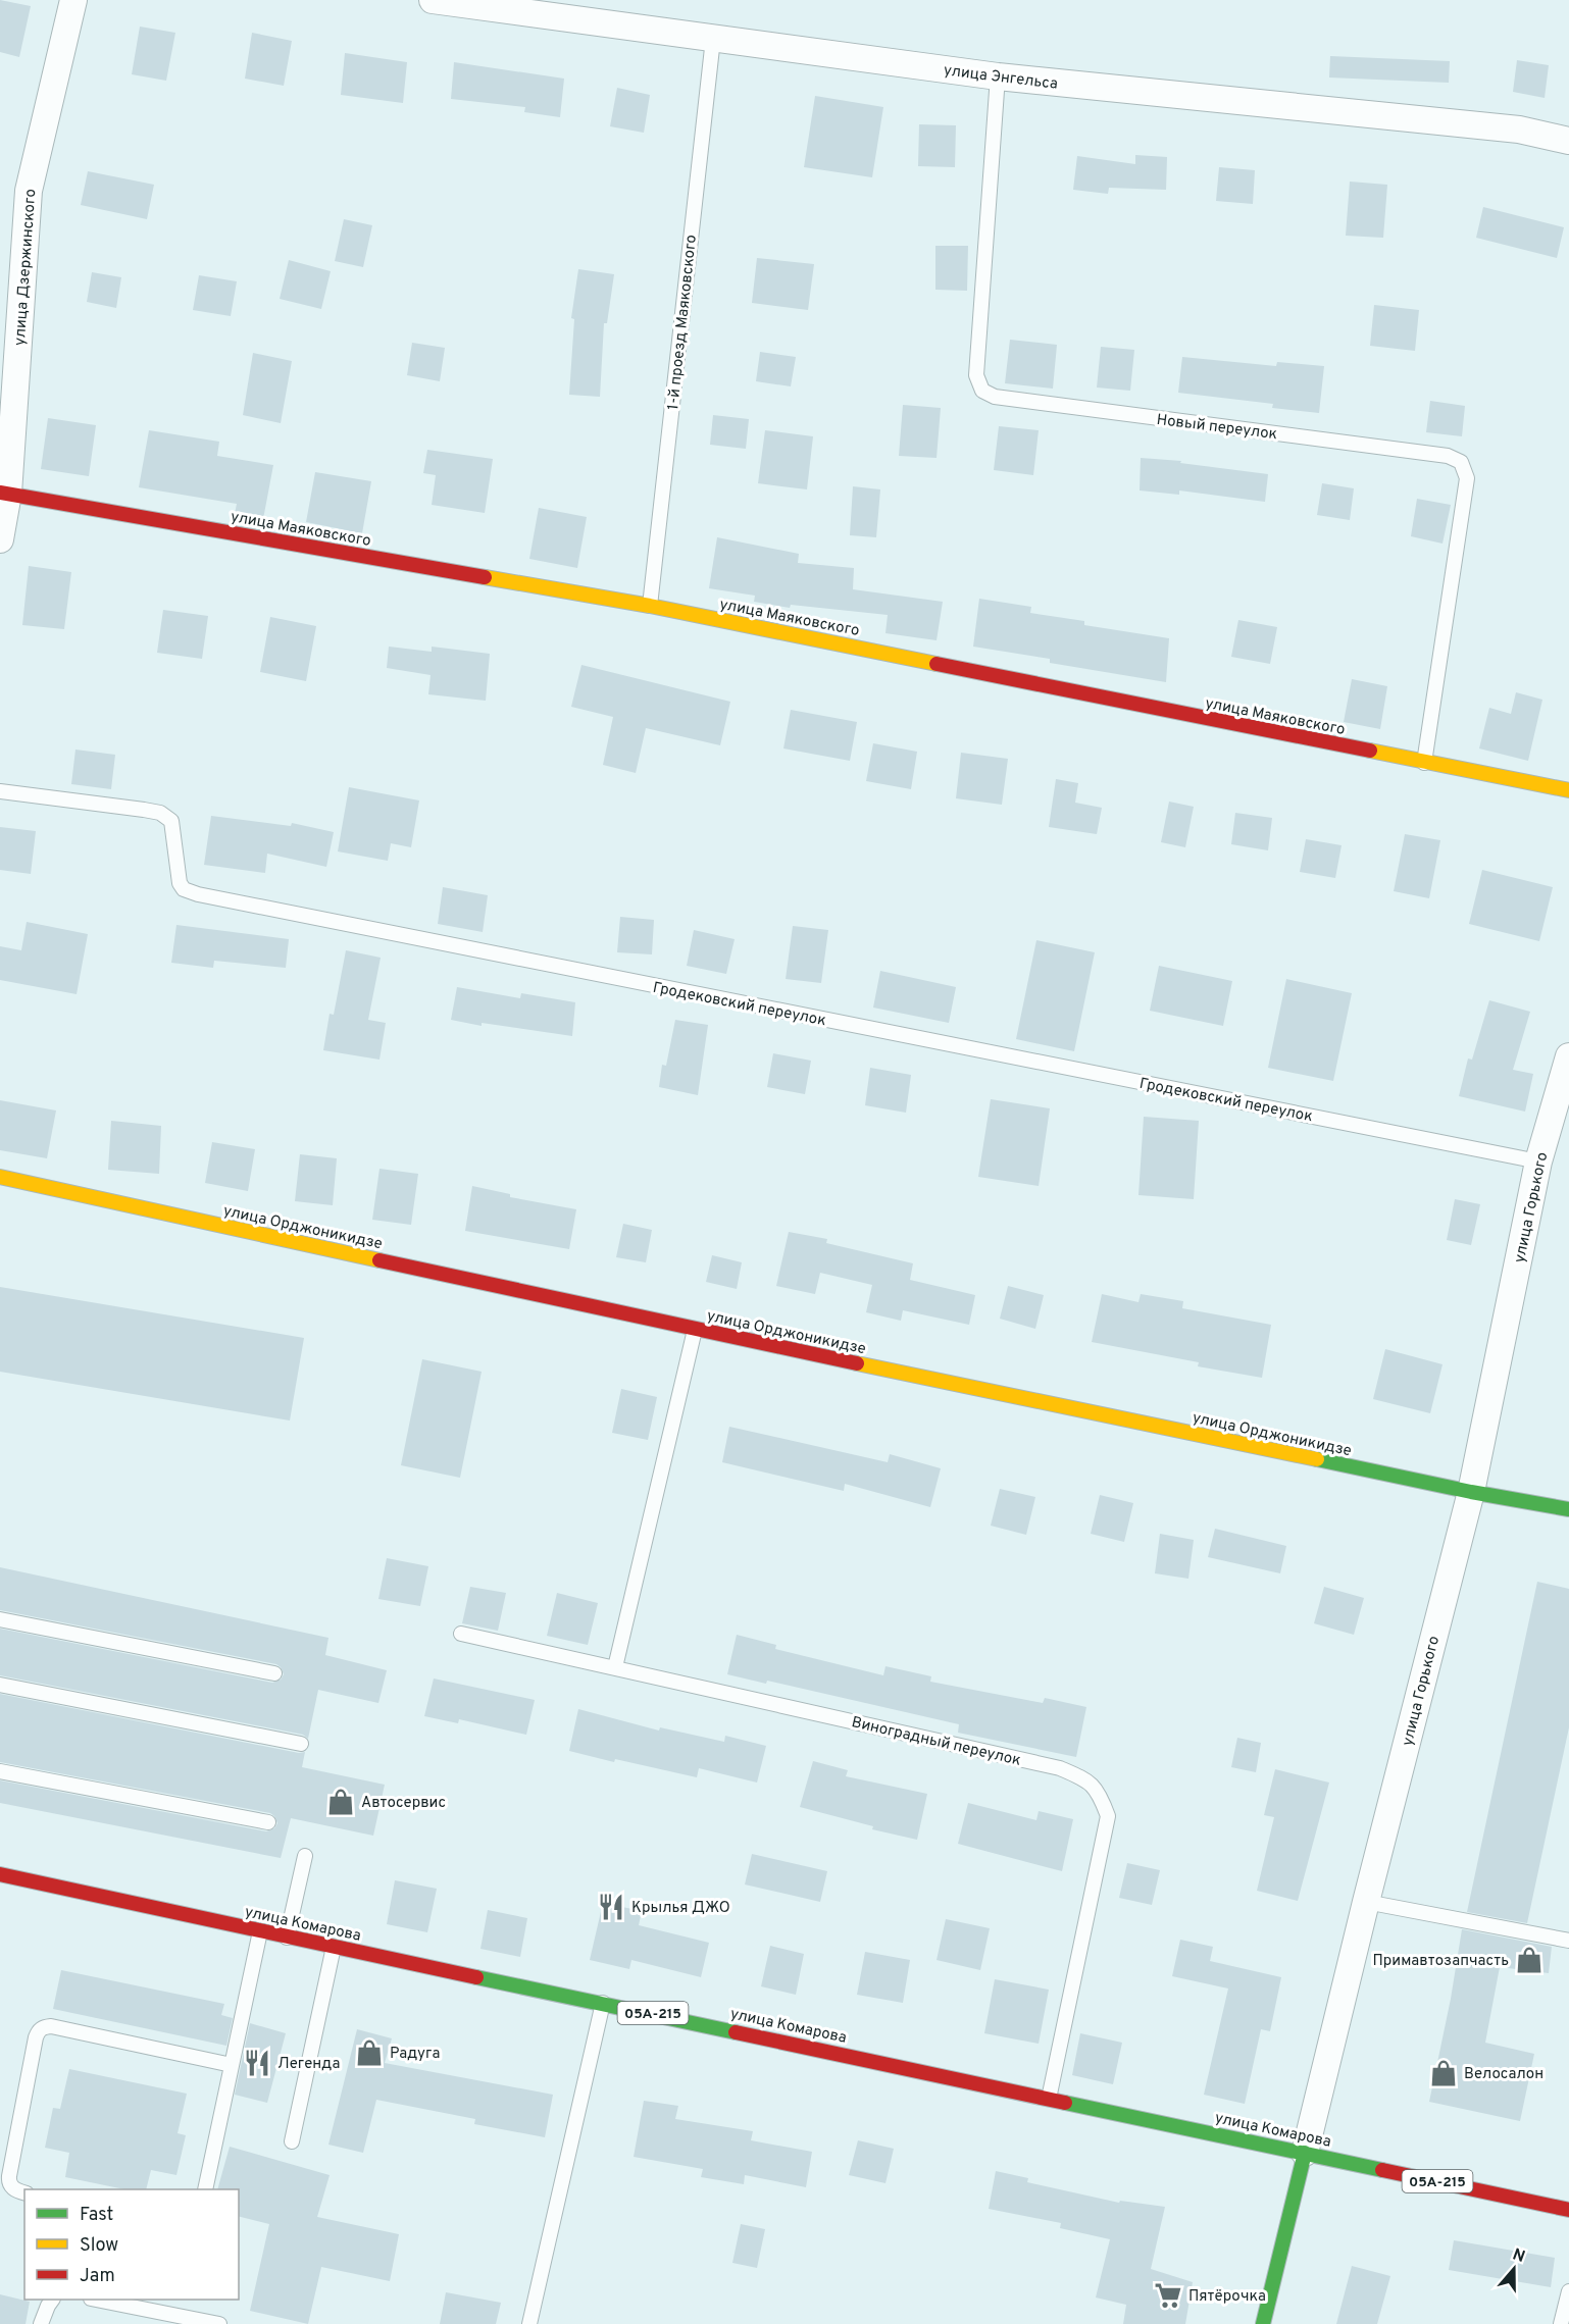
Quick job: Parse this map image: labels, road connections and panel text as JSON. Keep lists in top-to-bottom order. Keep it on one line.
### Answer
{"streets":{"main road":["улица Маяковского","улица Горького","улица Орджоникидзе","улица Комарова","05А-215"],"street":["улица Энгельса","улица Дзержинского"],"lane":["1-й проезд Маяковского","Новый переулок","Гродековский переулок","Виноградный переулок"]},"crossings":[["улица Энгельса","1-й проезд Маяковского"],["улица Энгельса","Новый переулок"],["улица Дзержинского","улица Маяковского"],["1-й проезд Маяковского","улица Маяковского"],["Новый переулок","улица Маяковского"],["Гродековский переулок","улица Горького"],["улица Горького","улица Орджоникидзе"],["улица Горького","улица Комарова"],["Виноградный переулок","улица Комарова"]],"places":{"shop":["Автосервис","Примавтозапчасть","Радуга","Велосалон"],"restaurant":["Крылья ДЖО","Легенда"],"supermarket":["Пятёрочка"]},"legend":["Fast","Slow","Jam"],"north":"top"}
